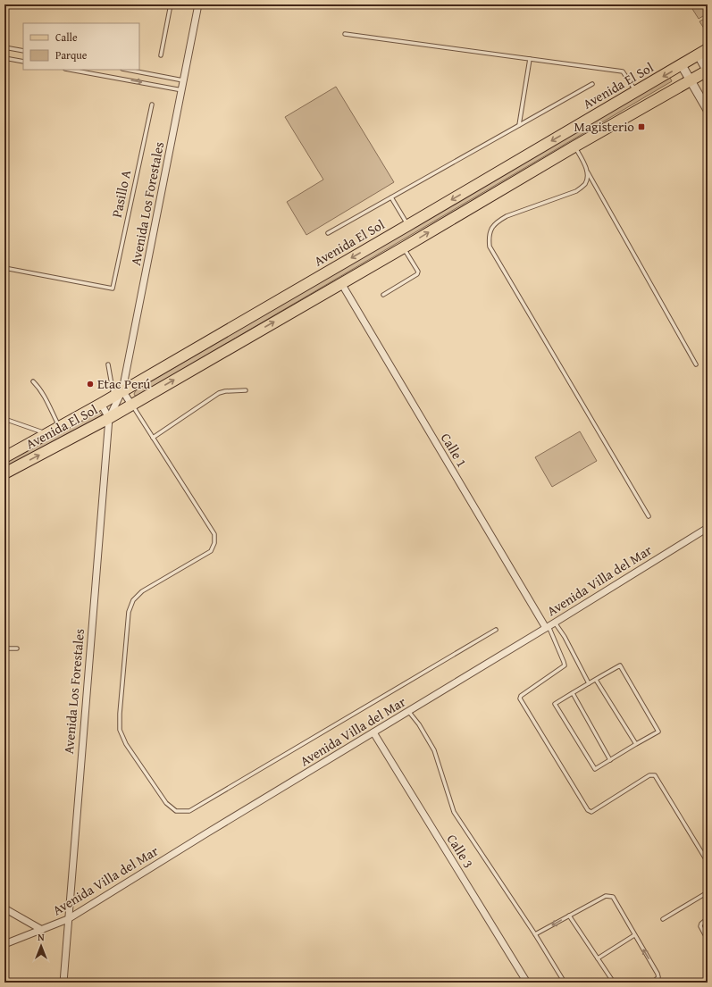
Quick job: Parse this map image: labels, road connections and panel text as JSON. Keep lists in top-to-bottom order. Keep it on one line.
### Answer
{"streets":{"main road":["Avenida El Sol"],"street":["Avenida Los Forestales","Calle 1","Avenida Villa del Mar","Calle 3"],"lane":["Pasillo A"]},"crossings":[["Avenida El Sol","Avenida Los Forestales"],["Avenida El Sol","Calle 1"],["Avenida Los Forestales","Avenida Villa del Mar"],["Calle 1","Avenida Villa del Mar"],["Avenida Villa del Mar","Calle 3"]],"places":{"transit":["Magisterio"],"other":["Etac Perú"]},"legend":["Calle","Parque"],"north":"top"}
